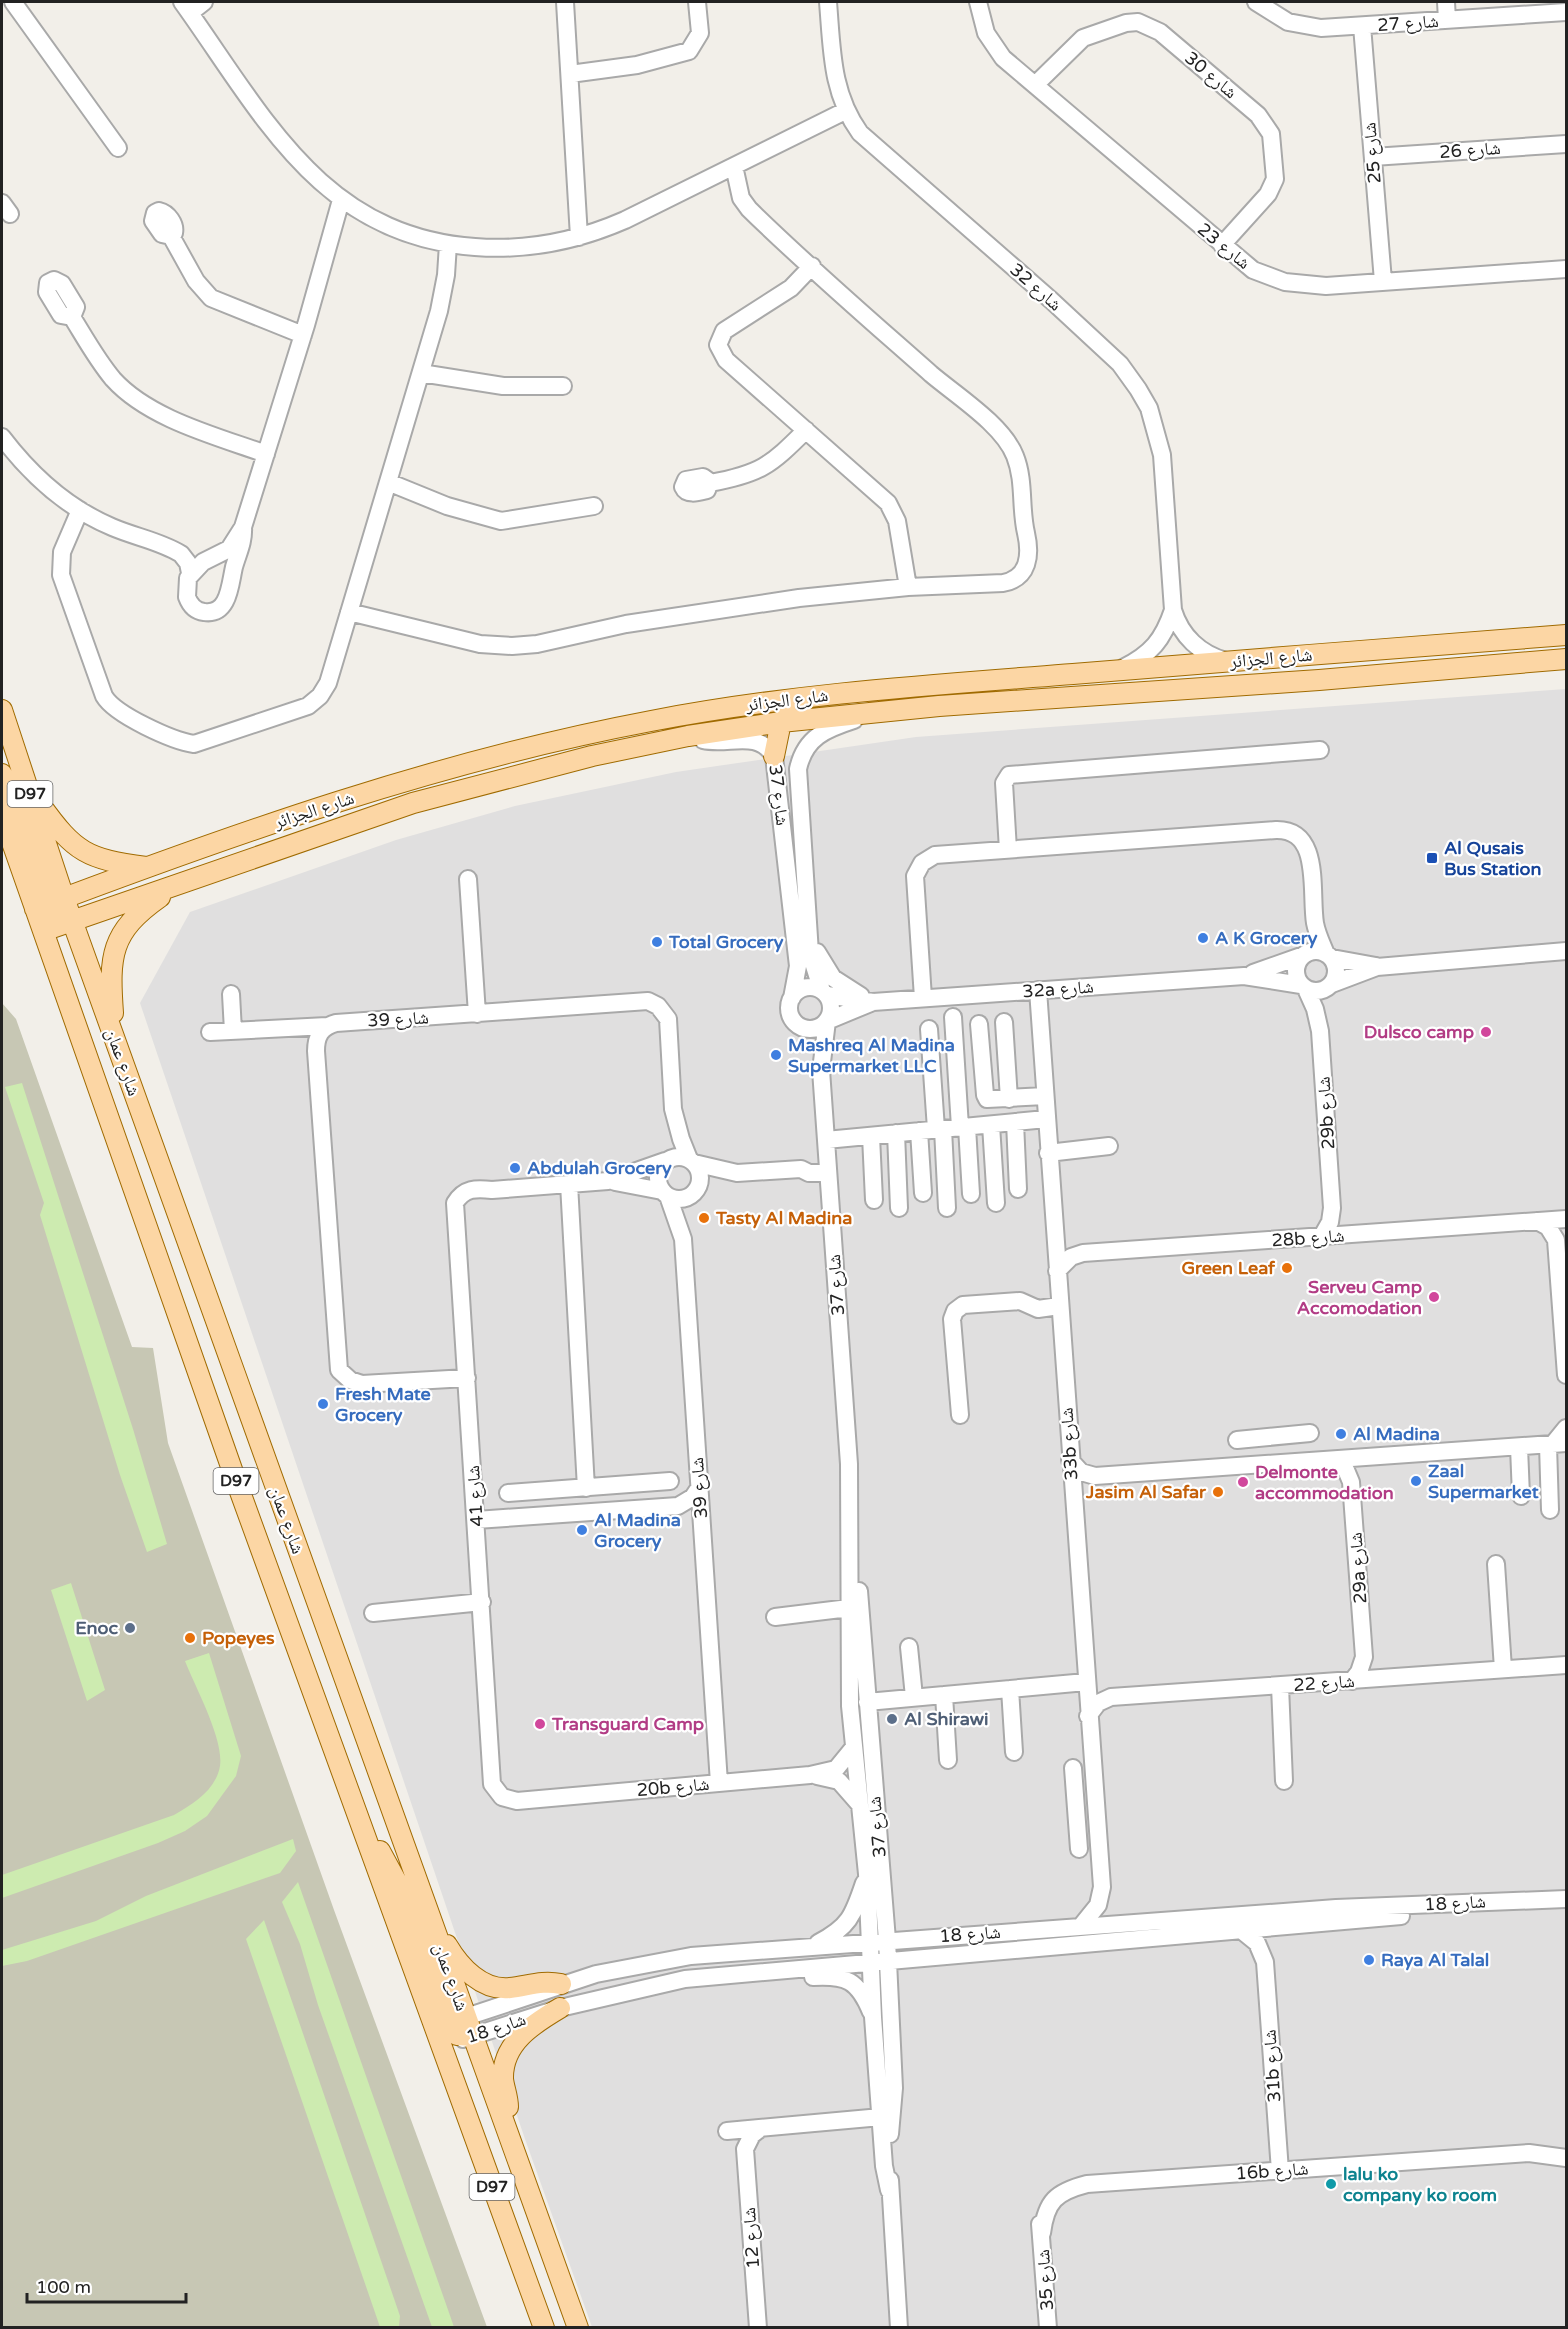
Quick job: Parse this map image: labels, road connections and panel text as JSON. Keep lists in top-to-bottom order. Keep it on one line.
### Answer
{"streets":{"main road":["شارع الجزائر","D97","شارع عمان"],"street":["شارع 27","شارع 30","شارع 26","شارع 25","شارع 23","شارع 32","شارع 37","32a شارع","شارع 39","29b شارع","28b شارع","33b شارع","شارع 41","29a شارع","شارع 22","20b شارع","شارع 18","31b شارع","16b شارع","شارع 12","شارع 35"]},"crossings":[["شارع 27","شارع 25"],["شارع 30","شارع 23"],["شارع 26","شارع 25"],["شارع 25","شارع 23"],["شارع 32","شارع الجزائر"],["شارع الجزائر","شارع 37"],["شارع الجزائر","شارع عمان"],["شارع 37","32a شارع"],["شارع 37","20b شارع"],["شارع 37","شارع 18"],["32a شارع","29b شارع"],["32a شارع","33b شارع"],["شارع 39","20b شارع"],["شارع عمان","شارع 18"],["29b شارع","28b شارع"],["28b شارع","33b شارع"],["33b شارع","شارع 22"],["33b شارع","شارع 18"],["شارع 41","20b شارع"],["29a شارع","شارع 22"],["شارع 18","31b شارع"],["31b شارع","16b شارع"],["16b شارع","شارع 35"]],"places":{"transit":["Al Qusais Bus Station"],"other":["A K Grocery","Total Grocery","Dulsco camp","Mashreq Al Madina Supermarket LLC","Abdulah Grocery","Tasty Al Madina","Green Leaf","Serveu Camp Accomodation","Fresh Mate Grocery","Al Madina","Zaal Supermarket","Delmonte accommodation","Jasim Al Safar","Al Madina Grocery","Enoc","Popeyes","Al Shirawi","Transguard Camp","Raya Al Talal","lalu ko company ko room"]},"scale_bar":"100 m"}
